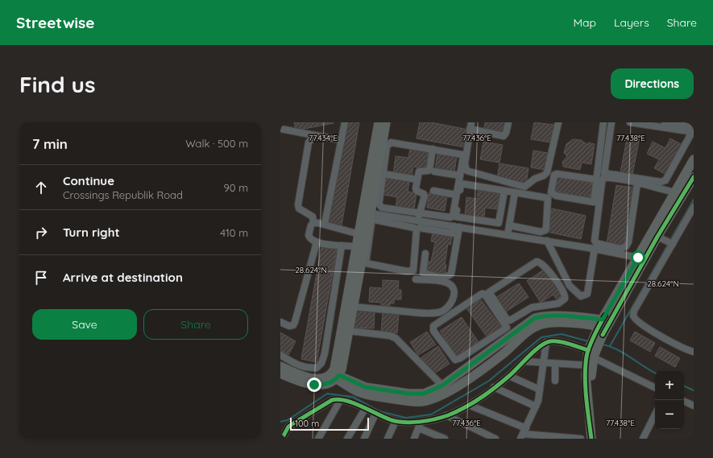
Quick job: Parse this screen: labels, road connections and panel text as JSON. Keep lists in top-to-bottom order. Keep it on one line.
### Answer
{"scale_bar":"100 m","page":{"header":"Streetwise","nav":["Map","Layers","Share"],"buttons":["Directions",["Save","Share"]],"title":"Find us","heading":["7 min","Walk · 500 m"],"list":[["Continue","Crossings Republik Road","90 m"],["Turn right","410 m"],"Arrive at destination"],"map_buttons":["+","−"],"scale":"100 m"},"coordinates":["77.434°E","77.436°E","77.438°E","28.624°N"]}
